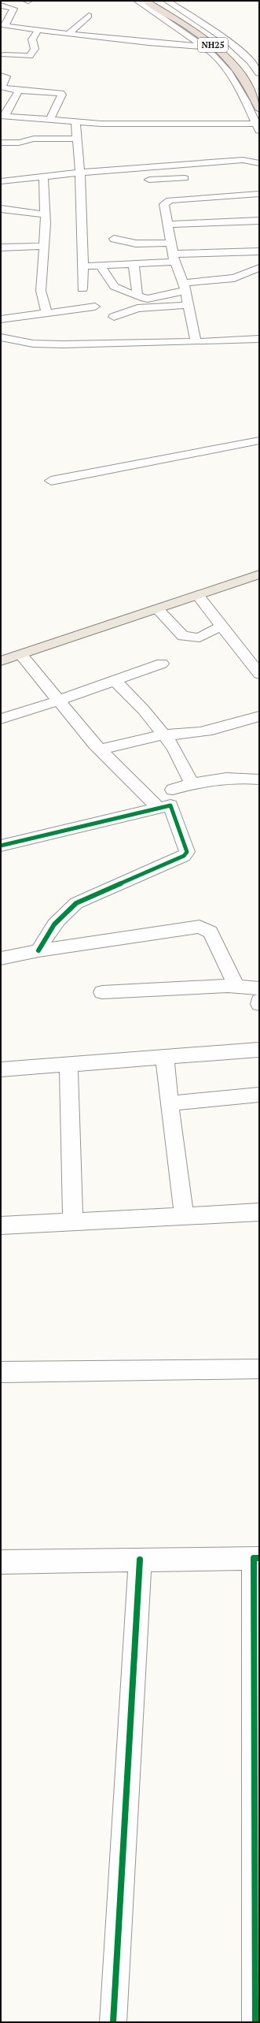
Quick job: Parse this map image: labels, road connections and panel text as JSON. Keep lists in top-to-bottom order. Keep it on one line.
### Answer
{"streets":{"highway":["NH25"]}}
